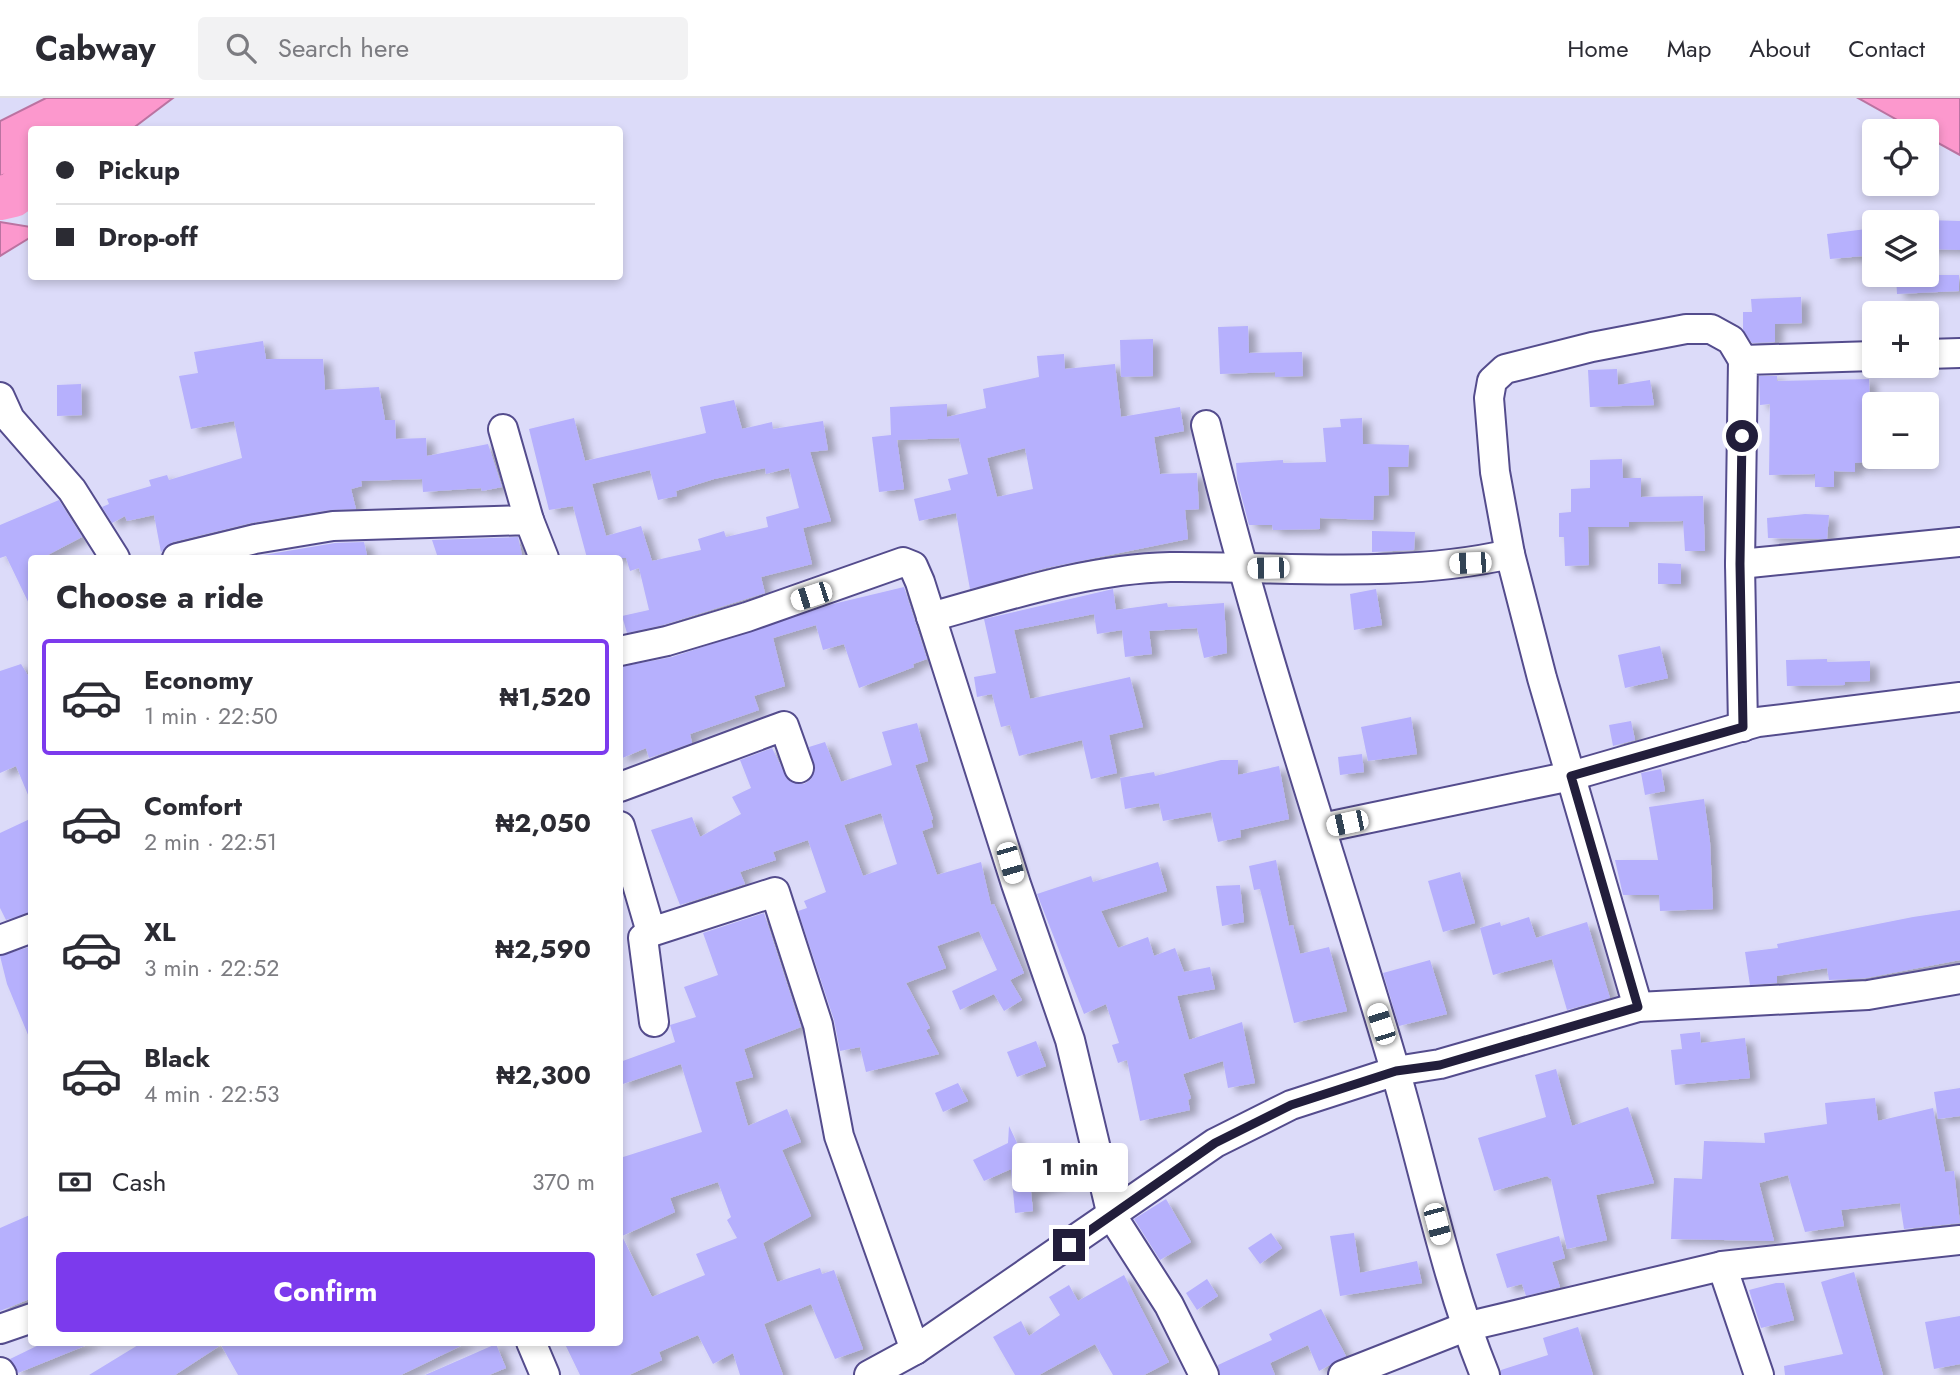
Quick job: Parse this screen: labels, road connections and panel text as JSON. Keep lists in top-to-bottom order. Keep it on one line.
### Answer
{"page":{"header":"Cabway","search":"Search here","nav":["Home","Map","About","Contact"],"map_buttons":["+","−"],"banner":["Pickup","Drop-off"],"heading":"Choose a ride","list":[{"name":"Economy","note":"1 min · 22:50","value":"₦1,520"},{"name":"Comfort","note":"2 min · 22:51","value":"₦2,050"},{"name":"XL","note":"3 min · 22:52","value":"₦2,590"},{"name":"Black","note":"4 min · 22:53","value":"₦2,300"}],"bubble":"1 min","pay":["Cash","370 m"],"buttons":"Confirm"}}
